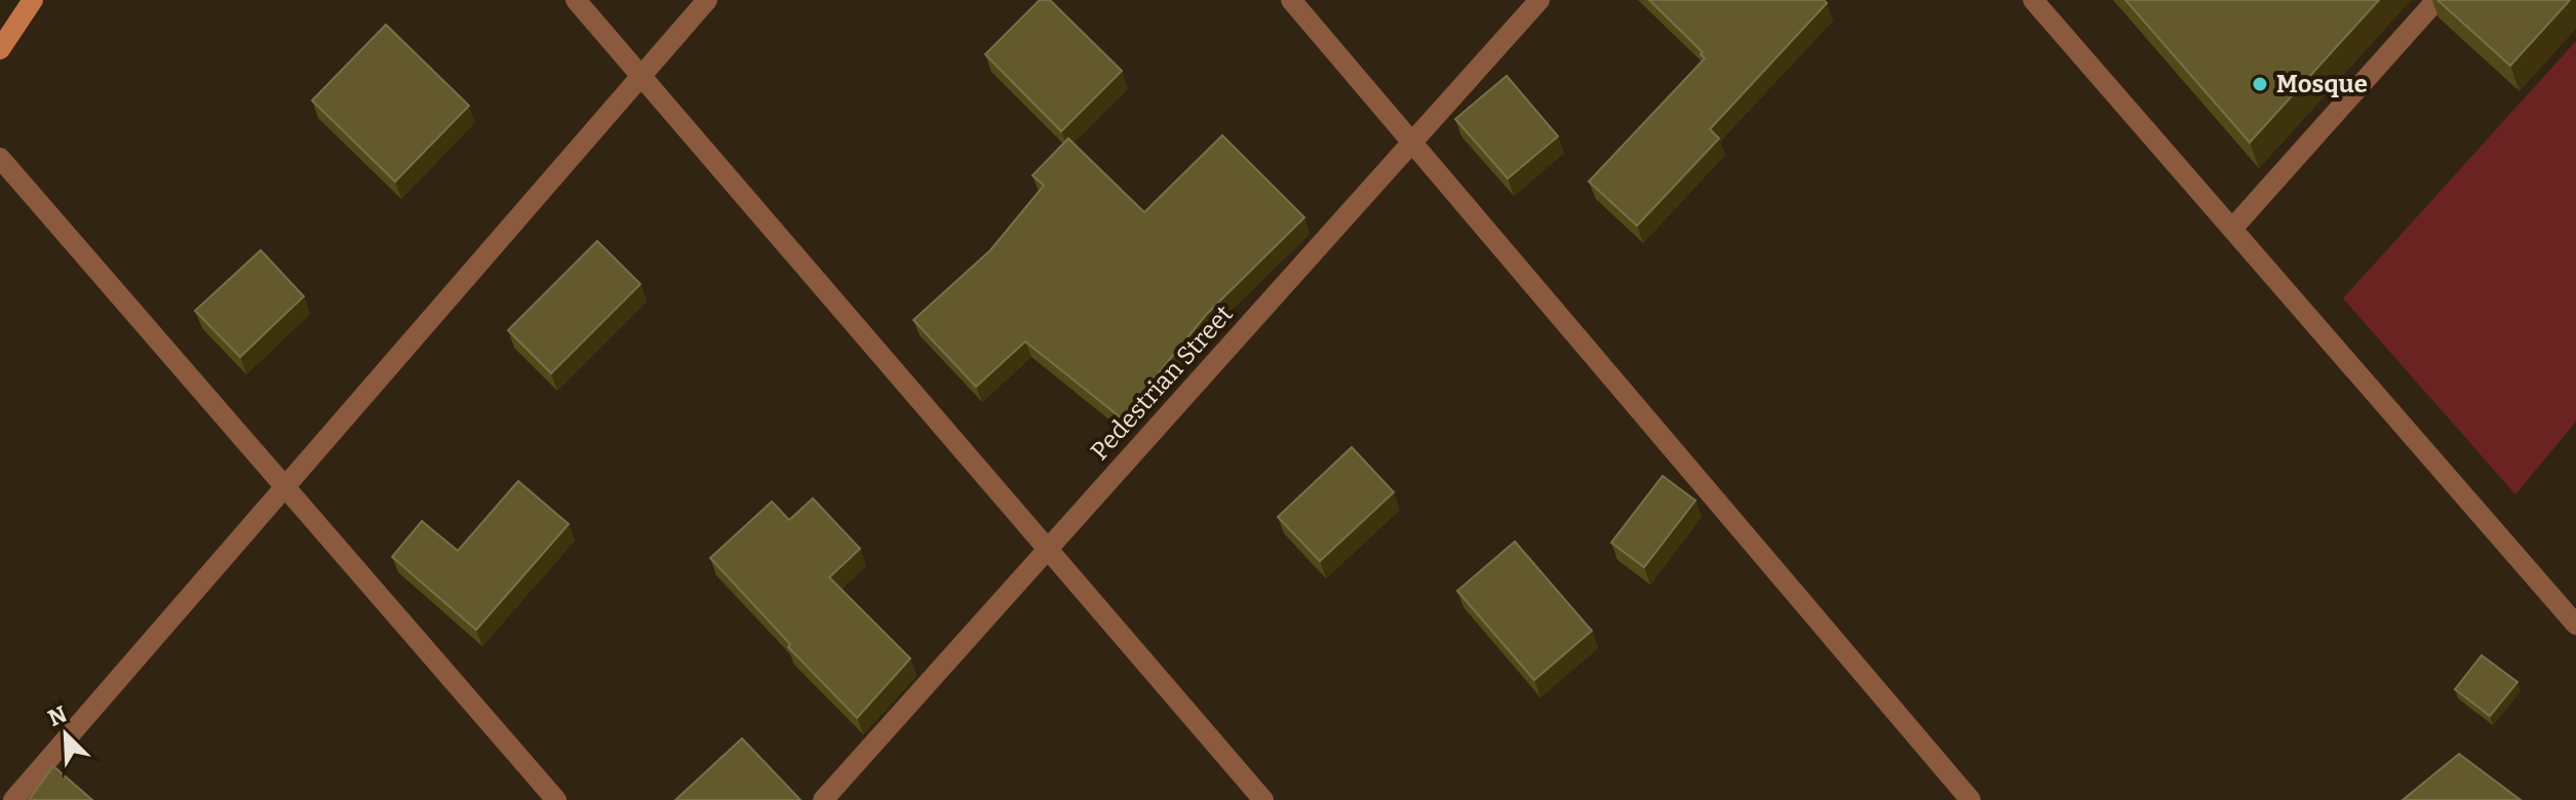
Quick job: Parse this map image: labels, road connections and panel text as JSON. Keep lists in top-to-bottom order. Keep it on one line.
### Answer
{"streets":{"street":["Pedestrian Street"]},"places":["Mosque"],"north":"top left"}
